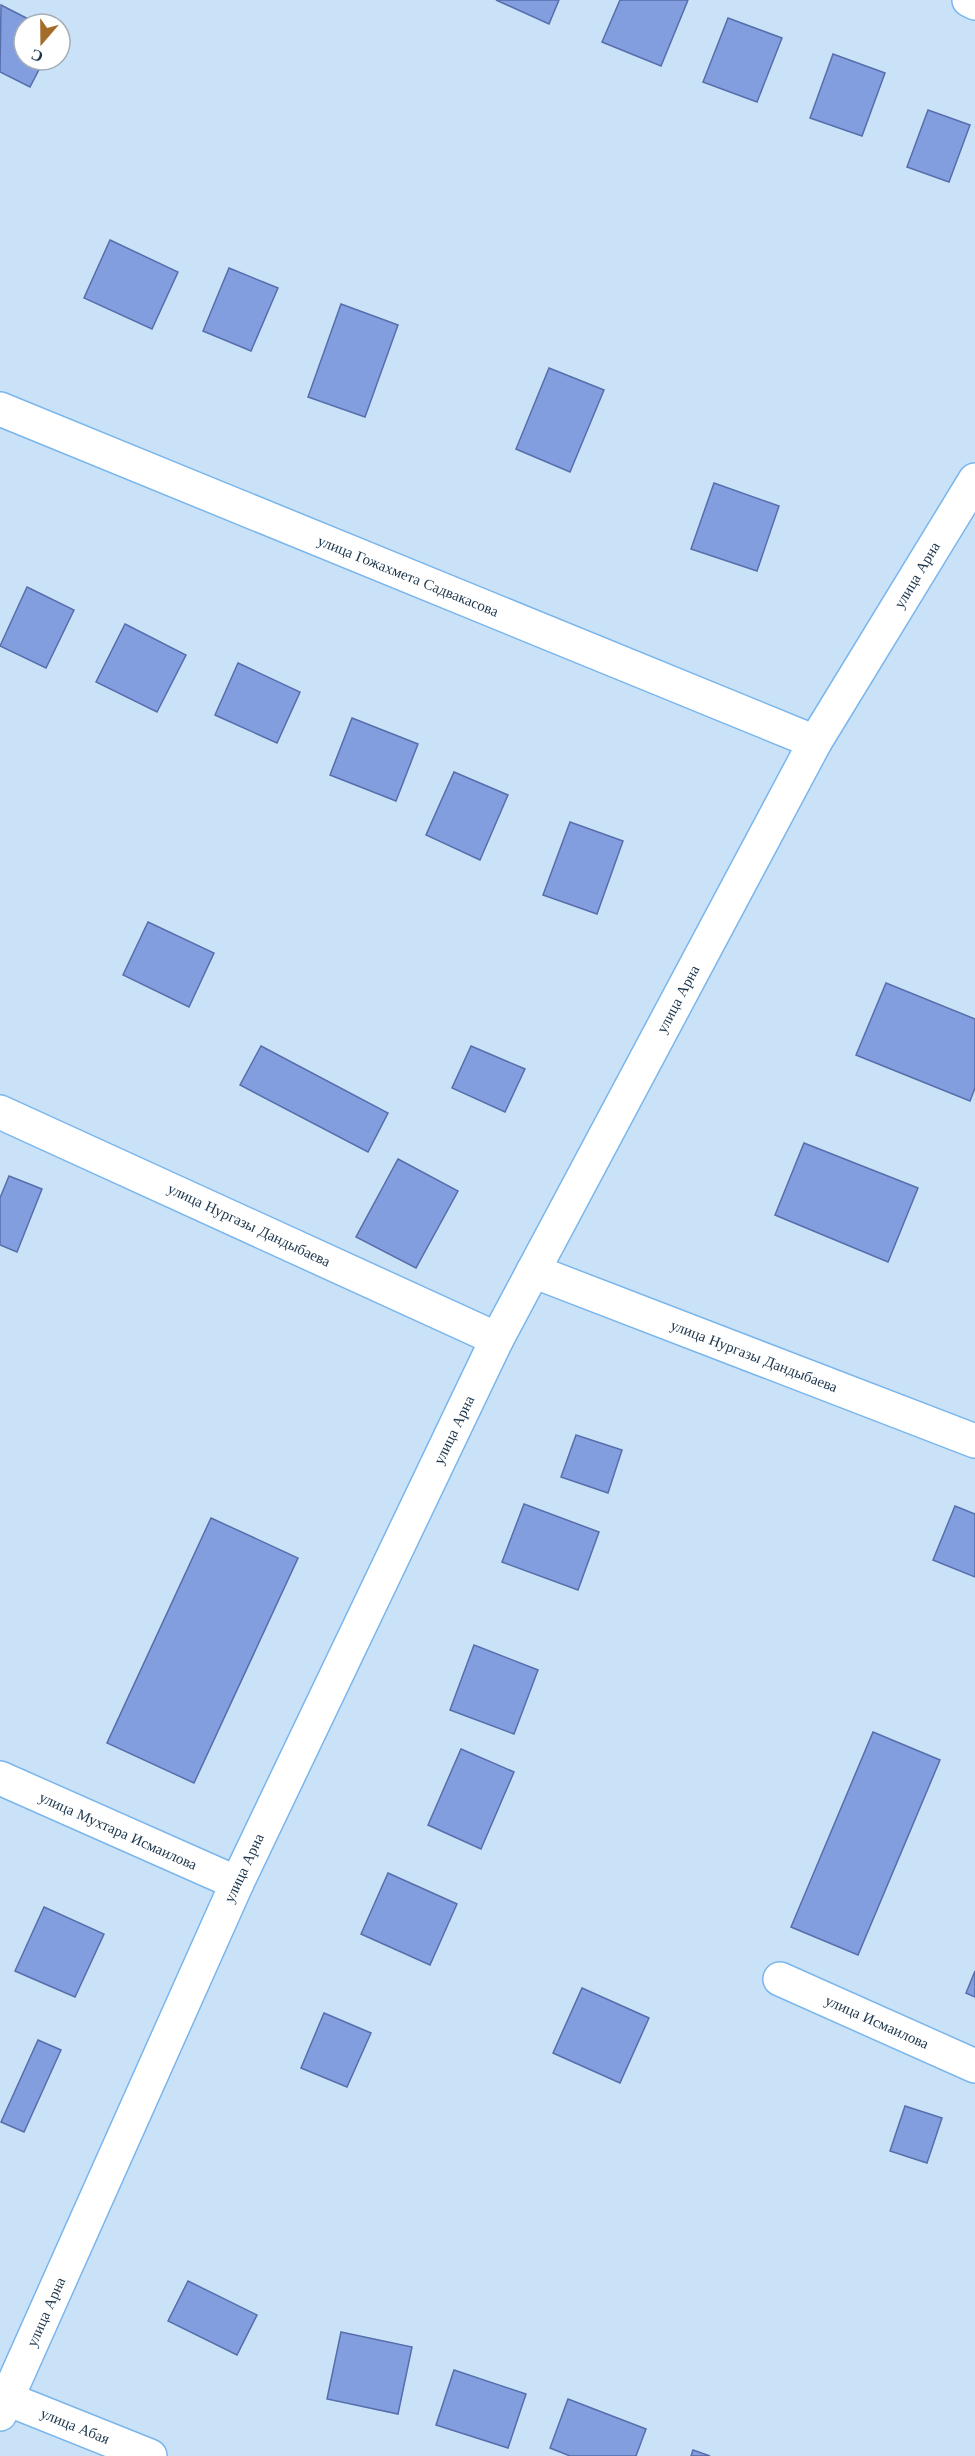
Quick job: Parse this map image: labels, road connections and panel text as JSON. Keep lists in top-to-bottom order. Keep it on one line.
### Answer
{"streets":{"street":["улица Арна","улица Гожахмета Садвакасова","улица Нургазы Дандыбаева","улица Мухтара Исмаилова","улица Исмаилова","улица Абая"]},"crossings":[["улица Арна","улица Гожахмета Садвакасова"],["улица Арна","улица Нургазы Дандыбаева"],["улица Арна","улица Мухтара Исмаилова"],["улица Арна","улица Абая"]],"north":"bottom"}
